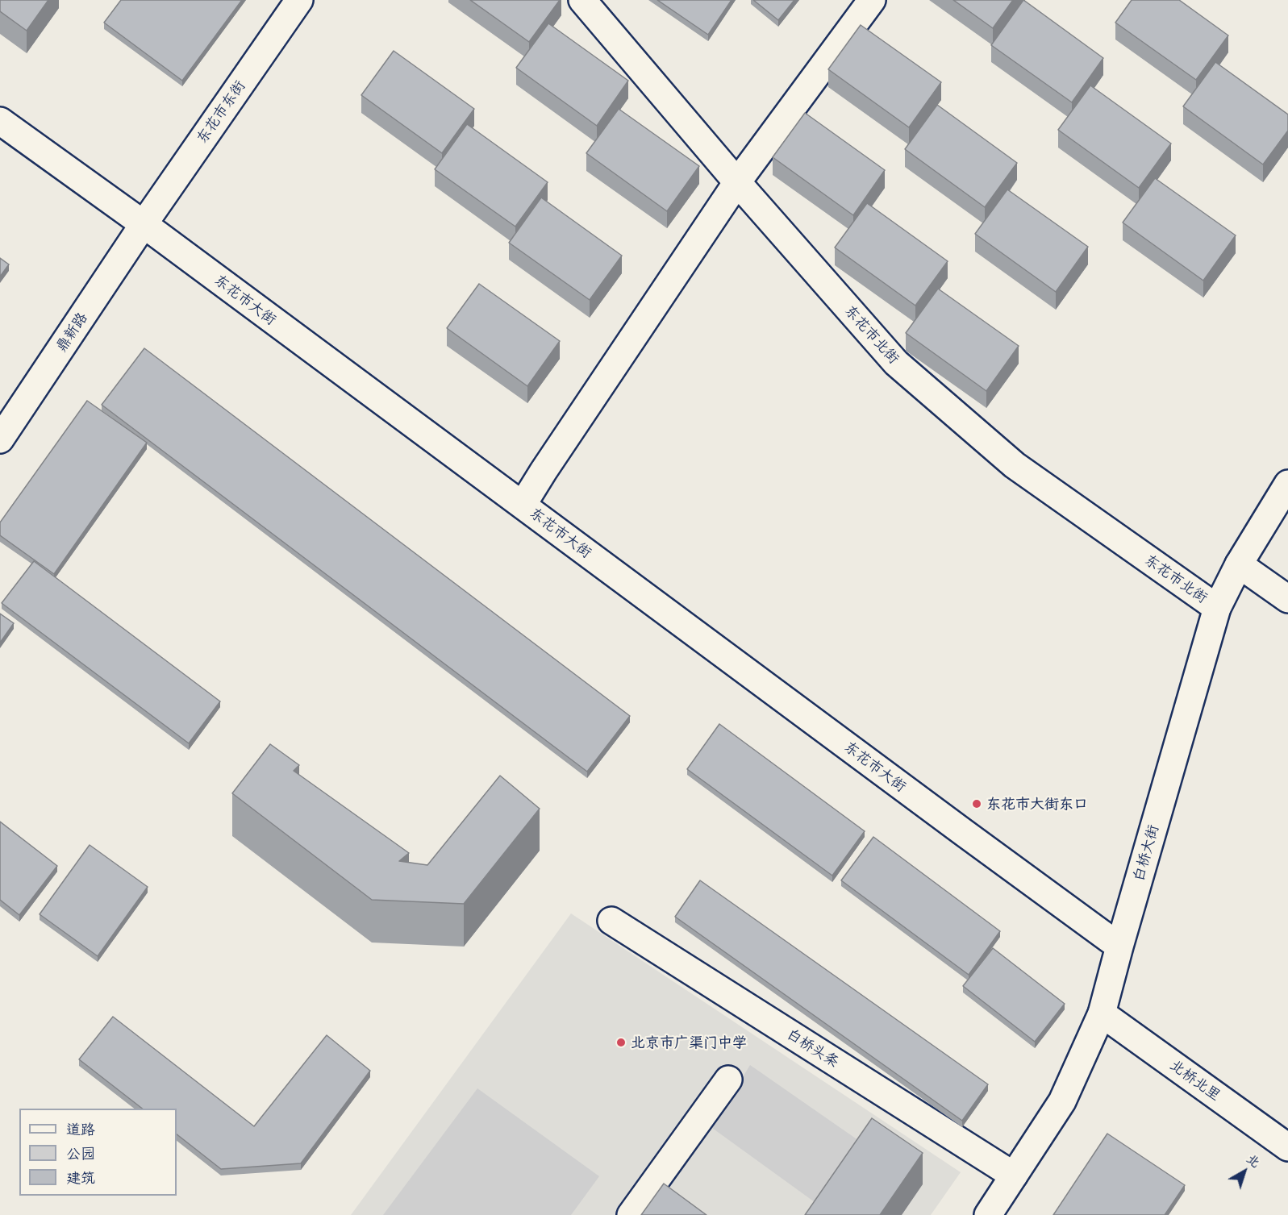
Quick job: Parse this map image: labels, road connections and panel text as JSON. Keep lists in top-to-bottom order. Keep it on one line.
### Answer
{"streets":{"street":["东花市东街","东花市大街","鼎新路","东花市北街","白桥大街","白桥头条","北桥北里"]},"crossings":[["东花市东街","东花市大街"],["东花市东街","鼎新路"],["东花市大街","鼎新路"],["东花市大街","白桥大街"],["东花市北街","白桥大街"],["白桥大街","白桥头条"],["白桥大街","北桥北里"]],"places":["东花市大街东口","北京市广渠门中学"],"legend":["道路","公园","建筑"],"north":"top right"}
